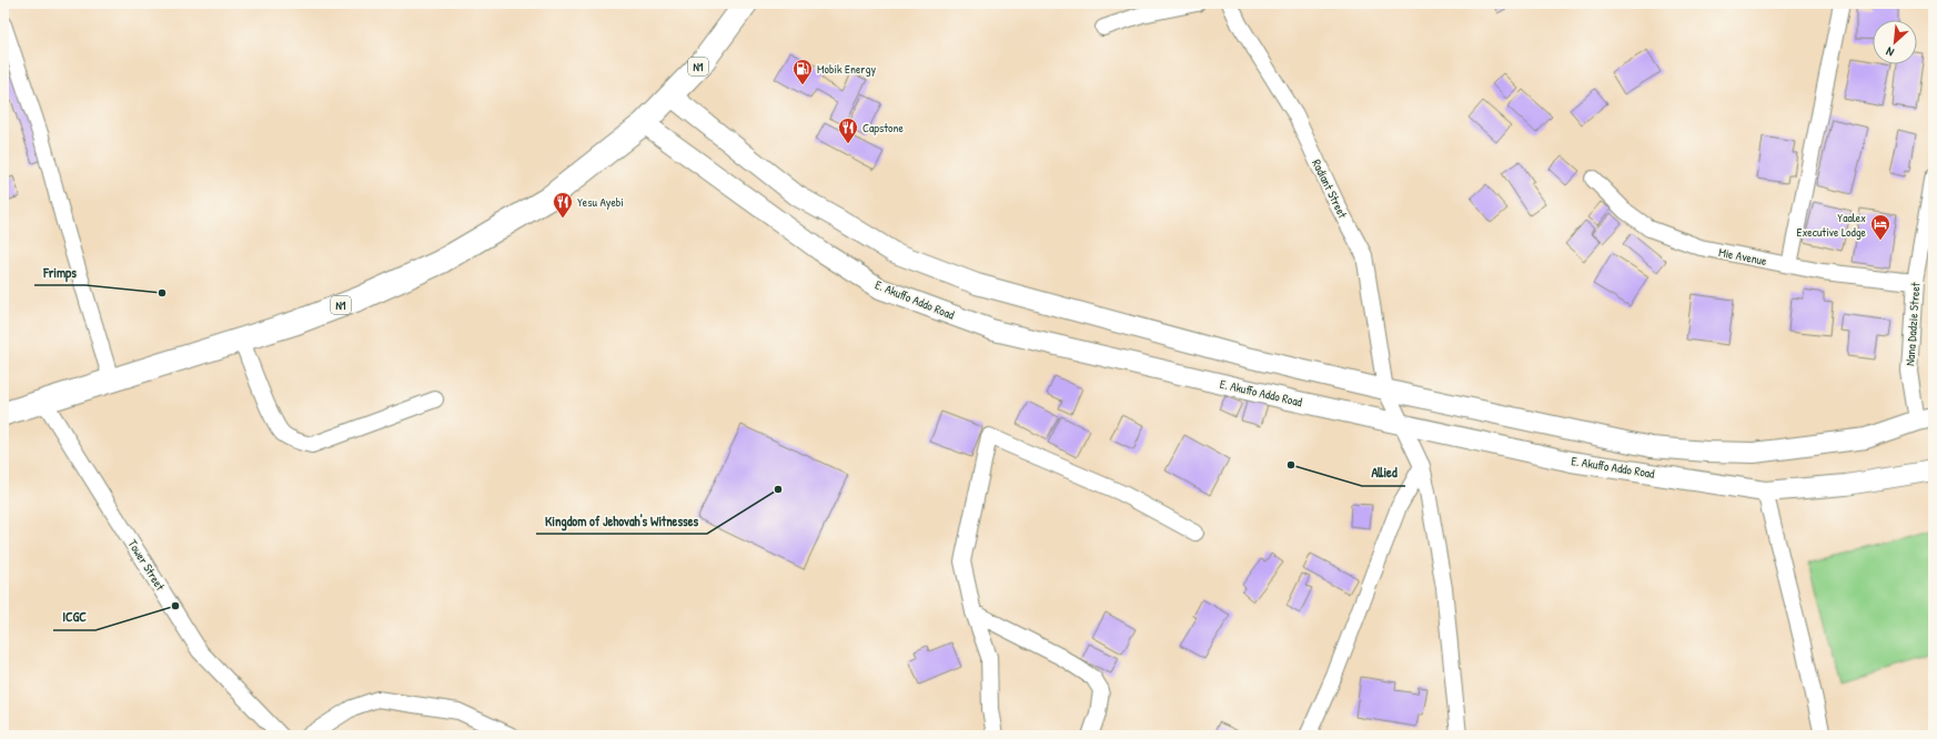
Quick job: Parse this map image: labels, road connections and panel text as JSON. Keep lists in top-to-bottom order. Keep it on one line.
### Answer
{"streets":{"highway":["N1"],"main road":["E. Akuffo Addo Road"],"street":["Radiant Street","Mie Avenue","Nana Dadzie Street","Tower Street"]},"crossings":[["N1","E. Akuffo Addo Road"],["N1","Tower Street"],["Radiant Street","E. Akuffo Addo Road"],["Mie Avenue","Nana Dadzie Street"],["E. Akuffo Addo Road","Nana Dadzie Street"]],"places":{"fuel station":["Mobik Energy"],"restaurant":["Capstone","Yesu Ayebi"],"hotel":["Yaalex Executive Lodge"],"other":["Frimps","Allied","Kingdom of Jehovah's Witnesses","ICGC"]},"north":"bottom left"}
